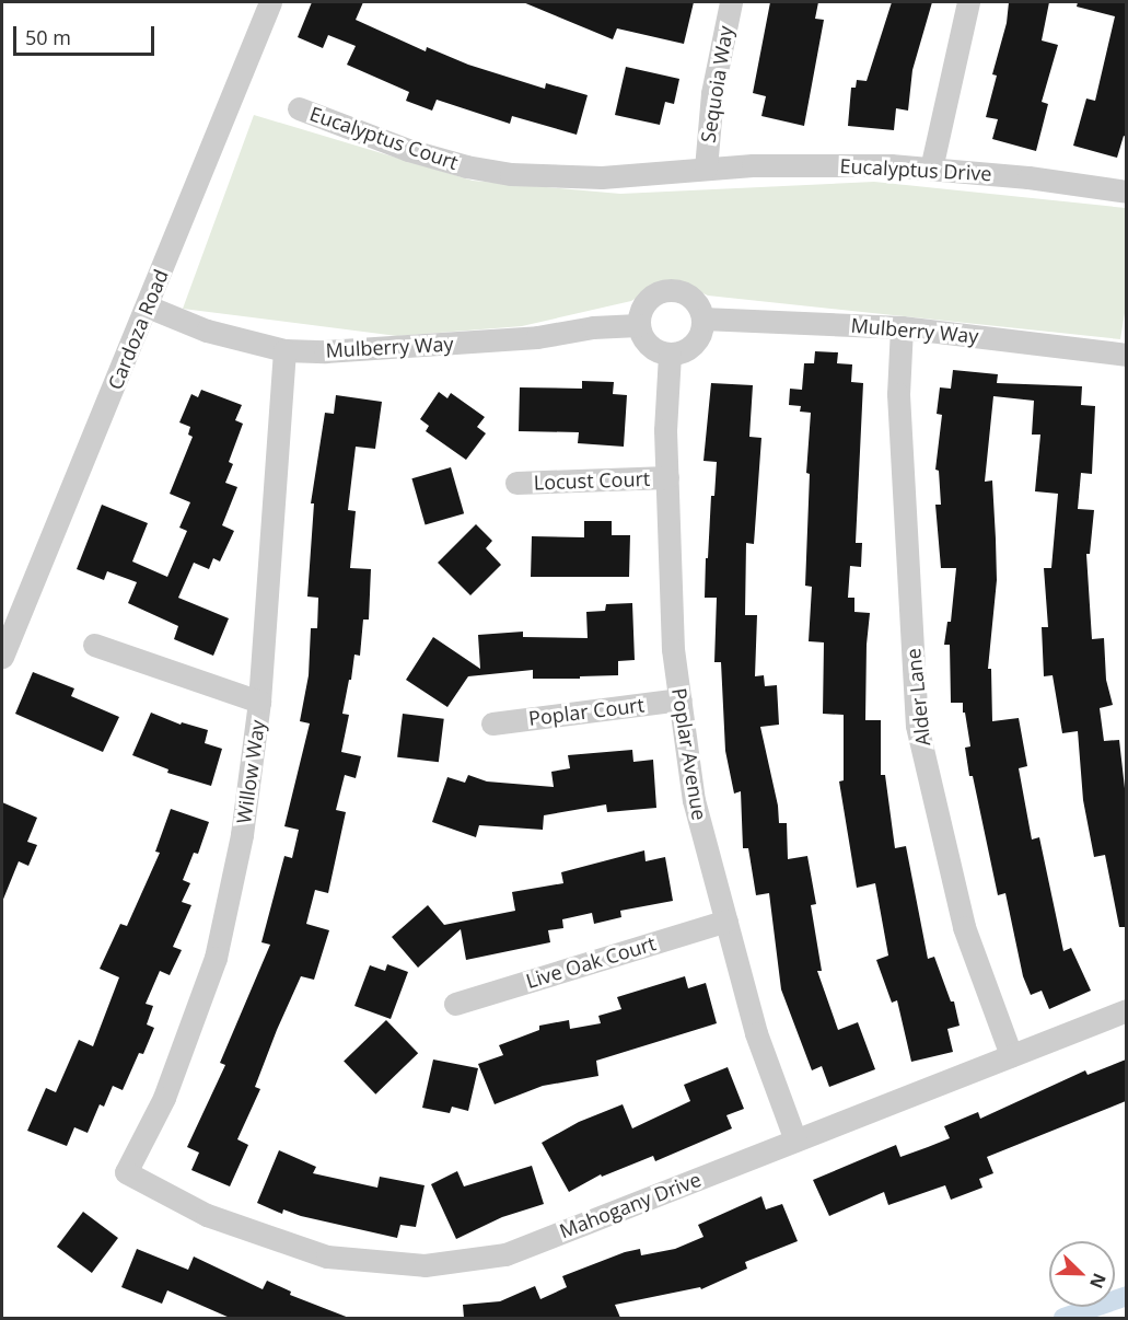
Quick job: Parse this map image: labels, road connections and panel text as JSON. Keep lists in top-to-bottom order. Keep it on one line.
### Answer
{"streets":{"street":["Sequoia Way","Eucalyptus Court","Eucalyptus Drive","Cardoza Road","Mulberry Way","Locust Court","Alder Lane","Poplar Court","Poplar Avenue","Willow Way","Live Oak Court","Mahogany Drive"]},"crossings":[["Sequoia Way","Eucalyptus Court"],["Sequoia Way","Eucalyptus Drive"],["Eucalyptus Court","Eucalyptus Drive"],["Cardoza Road","Mulberry Way"],["Mulberry Way","Alder Lane"],["Mulberry Way","Poplar Avenue"],["Mulberry Way","Willow Way"],["Locust Court","Poplar Avenue"],["Alder Lane","Mahogany Drive"],["Poplar Court","Poplar Avenue"],["Poplar Avenue","Live Oak Court"],["Poplar Avenue","Mahogany Drive"],["Willow Way","Mahogany Drive"]],"scale_bar":"50 m","north":"bottom right"}
